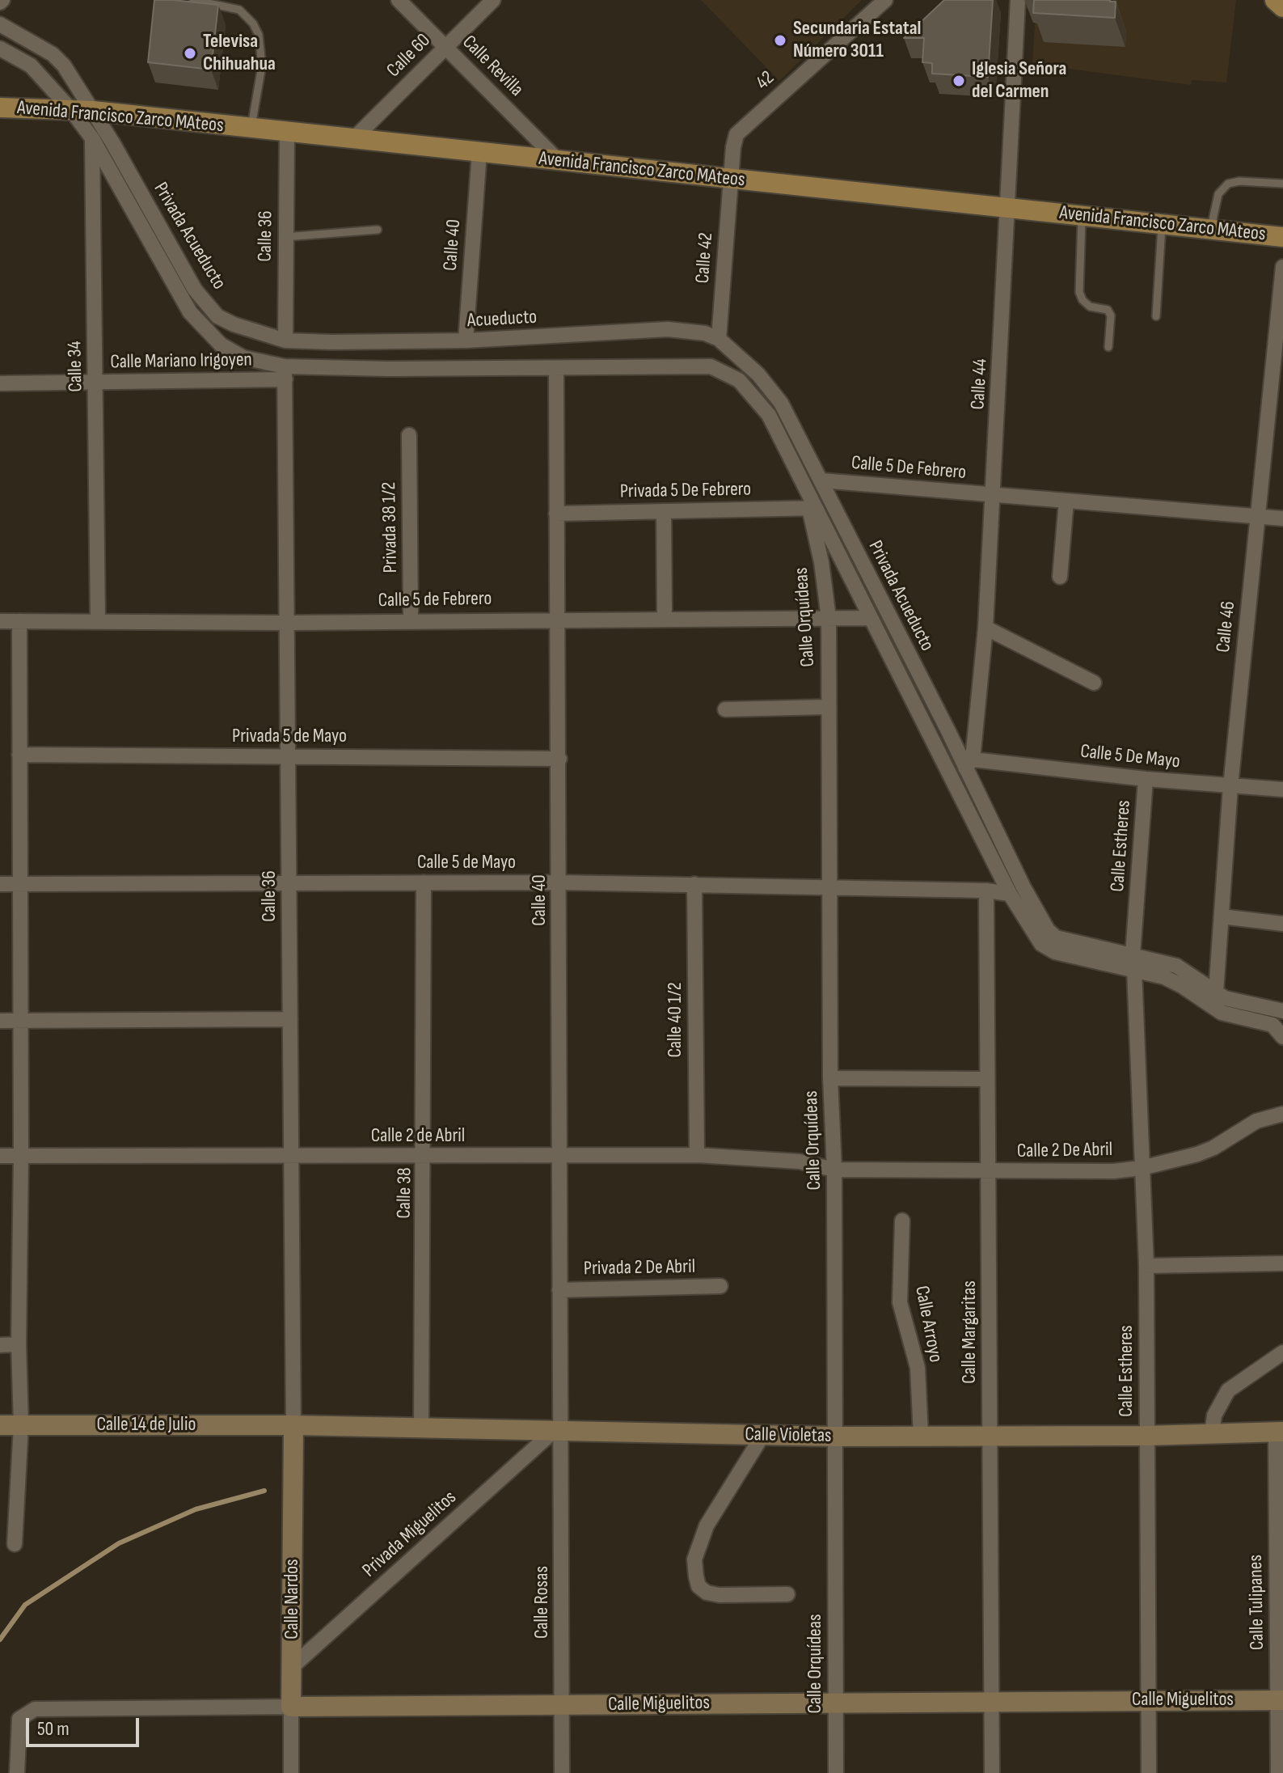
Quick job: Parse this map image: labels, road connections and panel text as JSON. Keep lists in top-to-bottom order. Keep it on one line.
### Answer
{"streets":{"main road":["Avenida Francisco Zarco MAteos"],"street":["Calle 60","Calle Revilla","42","Privada Acueducto","Calle 36","Calle 40","Calle 42","Acueducto","Calle Mariano Irigoyen","Calle 34","Calle 44","Calle 5 De Febrero","Privada 5 De Febrero","Privada 38 1/2","Calle 5 de Febrero","Calle Orquídeas","Calle 46","Privada 5 de Mayo","Calle 5 De Mayo","Calle Estheres","Calle 5 de Mayo","Calle 40 1/2","Calle 2 de Abril","Calle 2 De Abril","Calle 38","Privada 2 De Abril","Calle Arroyo","Calle Margaritas","Calle 14 de Julio","Calle Violetas","Privada Miguelitos","Calle Nardos","Calle Rosas","Calle Tulipanes","Calle Miguelitos"]},"crossings":[["Calle 60","Calle Revilla"],["Calle 60","Avenida Francisco Zarco MAteos"],["Calle Revilla","Avenida Francisco Zarco MAteos"],["42","Avenida Francisco Zarco MAteos"],["42","Calle 42"],["Avenida Francisco Zarco MAteos","Privada Acueducto"],["Avenida Francisco Zarco MAteos","Calle 36"],["Avenida Francisco Zarco MAteos","Calle 40"],["Avenida Francisco Zarco MAteos","Calle 42"],["Avenida Francisco Zarco MAteos","Calle 34"],["Avenida Francisco Zarco MAteos","Calle 44"],["Privada Acueducto","Calle 36"],["Privada Acueducto","Calle 40"],["Privada Acueducto","Calle 42"],["Privada Acueducto","Acueducto"],["Privada Acueducto","Calle Mariano Irigoyen"],["Privada Acueducto","Calle 34"],["Privada Acueducto","Calle 44"],["Privada Acueducto","Calle 5 De Febrero"],["Privada Acueducto","Privada 5 De Febrero"],["Privada Acueducto","Calle 5 de Febrero"],["Privada Acueducto","Calle Orquídeas"],["Privada Acueducto","Calle 5 De Mayo"],["Privada Acueducto","Calle 5 de Mayo"],["Calle 36","Acueducto"],["Calle 36","Calle Mariano Irigoyen"],["Calle 36","Calle 5 de Febrero"],["Calle 36","Privada 5 de Mayo"],["Calle 36","Calle 5 de Mayo"],["Calle 36","Calle 2 de Abril"],["Calle 36","Calle 14 de Julio"],["Calle 36","Calle Violetas"],["Calle 36","Calle Nardos"],["Calle 40","Acueducto"],["Calle 40","Privada 5 De Febrero"],["Calle 40","Calle 5 de Febrero"],["Calle 40","Privada 5 de Mayo"],["Calle 40","Calle 5 de Mayo"],["Calle 40","Calle 2 de Abril"],["Calle 40","Privada 2 De Abril"],["Calle 40","Calle Violetas"],["Calle 40","Privada Miguelitos"],["Calle 40","Calle Rosas"],["Calle 42","Acueducto"],["Calle Mariano Irigoyen","Calle 34"],["Calle 34","Calle 5 de Febrero"],["Calle 44","Calle 5 De Febrero"],["Calle 44","Calle 5 De Mayo"],["Calle 5 De Febrero","Calle 46"],["Privada 5 De Febrero","Calle Orquídeas"],["Privada 38 1/2","Calle 5 de Febrero"],["Calle 5 de Febrero","Calle Orquídeas"],["Calle Orquídeas","Calle 5 de Mayo"],["Calle Orquídeas","Calle 2 de Abril"],["Calle Orquídeas","Calle 2 De Abril"],["Calle Orquídeas","Calle Violetas"],["Calle Orquídeas","Calle Miguelitos"],["Calle 46","Calle 5 De Mayo"],["Calle 5 De Mayo","Calle Estheres"],["Calle Estheres","Calle 2 De Abril"],["Calle Estheres","Calle Violetas"],["Calle Estheres","Calle Miguelitos"],["Calle 5 de Mayo","Calle 40 1/2"],["Calle 5 de Mayo","Calle 38"],["Calle 5 de Mayo","Calle Margaritas"],["Calle 40 1/2","Calle 2 de Abril"],["Calle 2 de Abril","Calle 2 De Abril"],["Calle 2 de Abril","Calle 38"],["Calle 2 De Abril","Calle Margaritas"],["Calle 38","Calle Violetas"],["Calle Arroyo","Calle Violetas"],["Calle Margaritas","Calle Violetas"],["Calle Margaritas","Calle Miguelitos"],["Calle 14 de Julio","Calle Violetas"],["Calle 14 de Julio","Calle Nardos"],["Calle Violetas","Privada Miguelitos"],["Calle Violetas","Calle Nardos"],["Calle Violetas","Calle Rosas"],["Calle Violetas","Calle Tulipanes"],["Privada Miguelitos","Calle Nardos"],["Privada Miguelitos","Calle Rosas"],["Calle Nardos","Calle Miguelitos"],["Calle Rosas","Calle Miguelitos"],["Calle Tulipanes","Calle Miguelitos"]],"places":["Secundaria Estatal Número 3011","Televisa Chihuahua","Iglesia Señora del Carmen"],"scale_bar":"50 m"}
